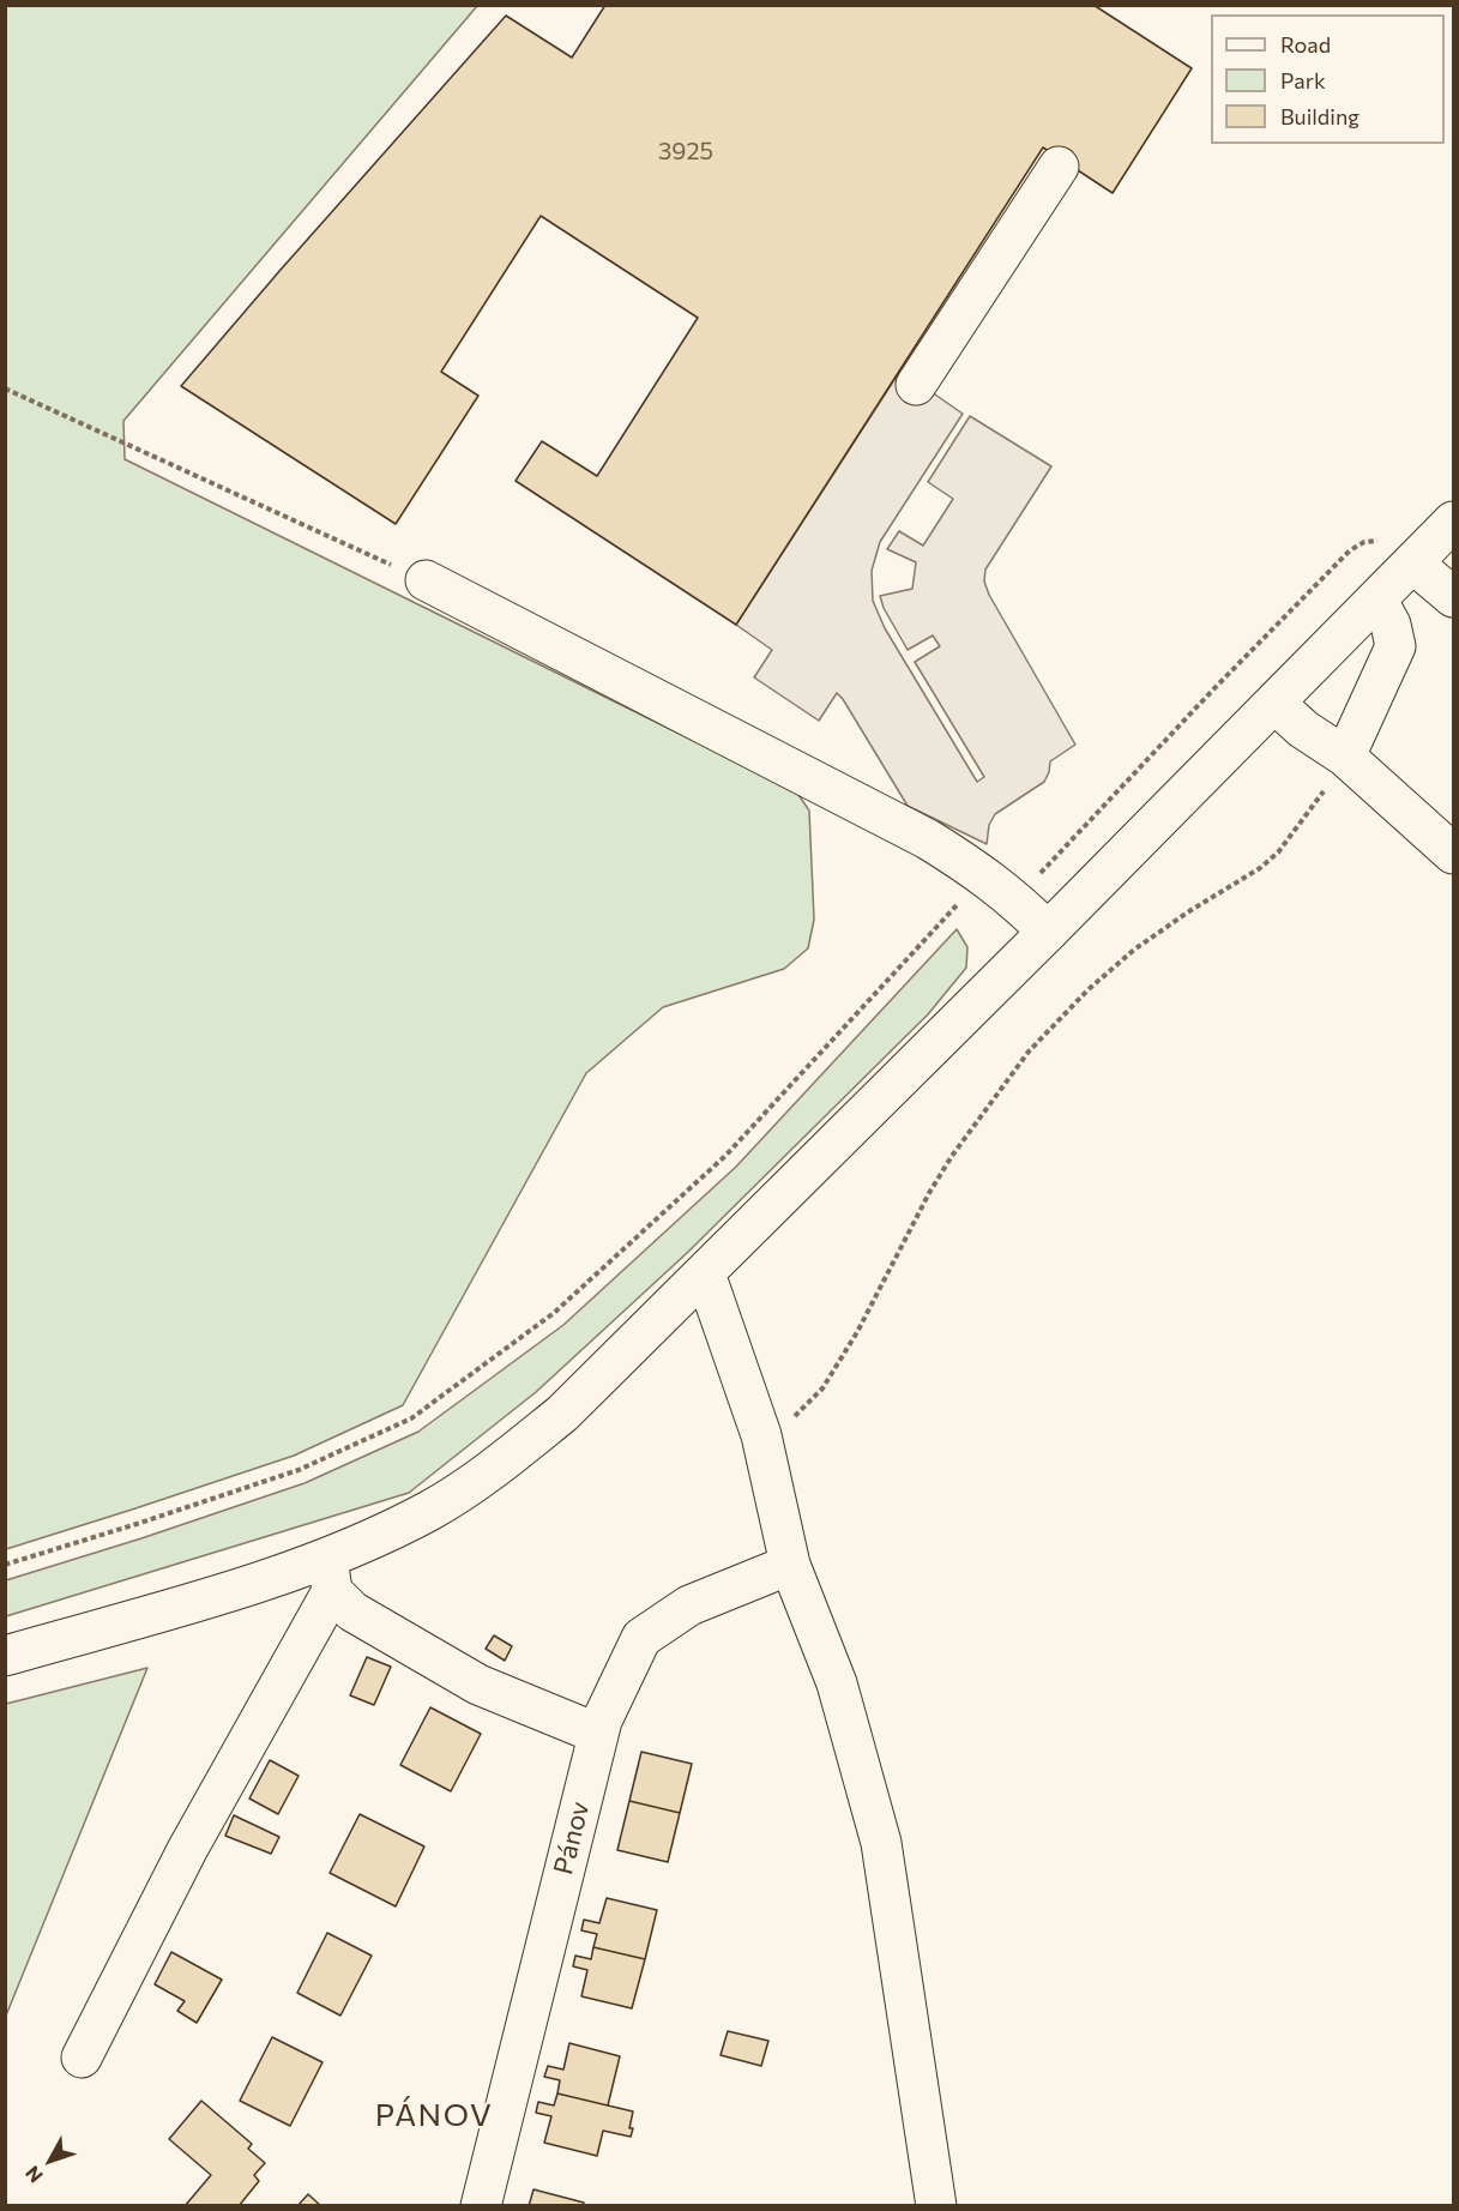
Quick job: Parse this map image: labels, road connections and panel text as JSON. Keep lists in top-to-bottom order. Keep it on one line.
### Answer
{"streets":{"street":["Pánov"]},"districts":["PÁNOV"],"house_numbers":["3925"],"legend":["Road","Park","Building"],"north":"bottom left"}
